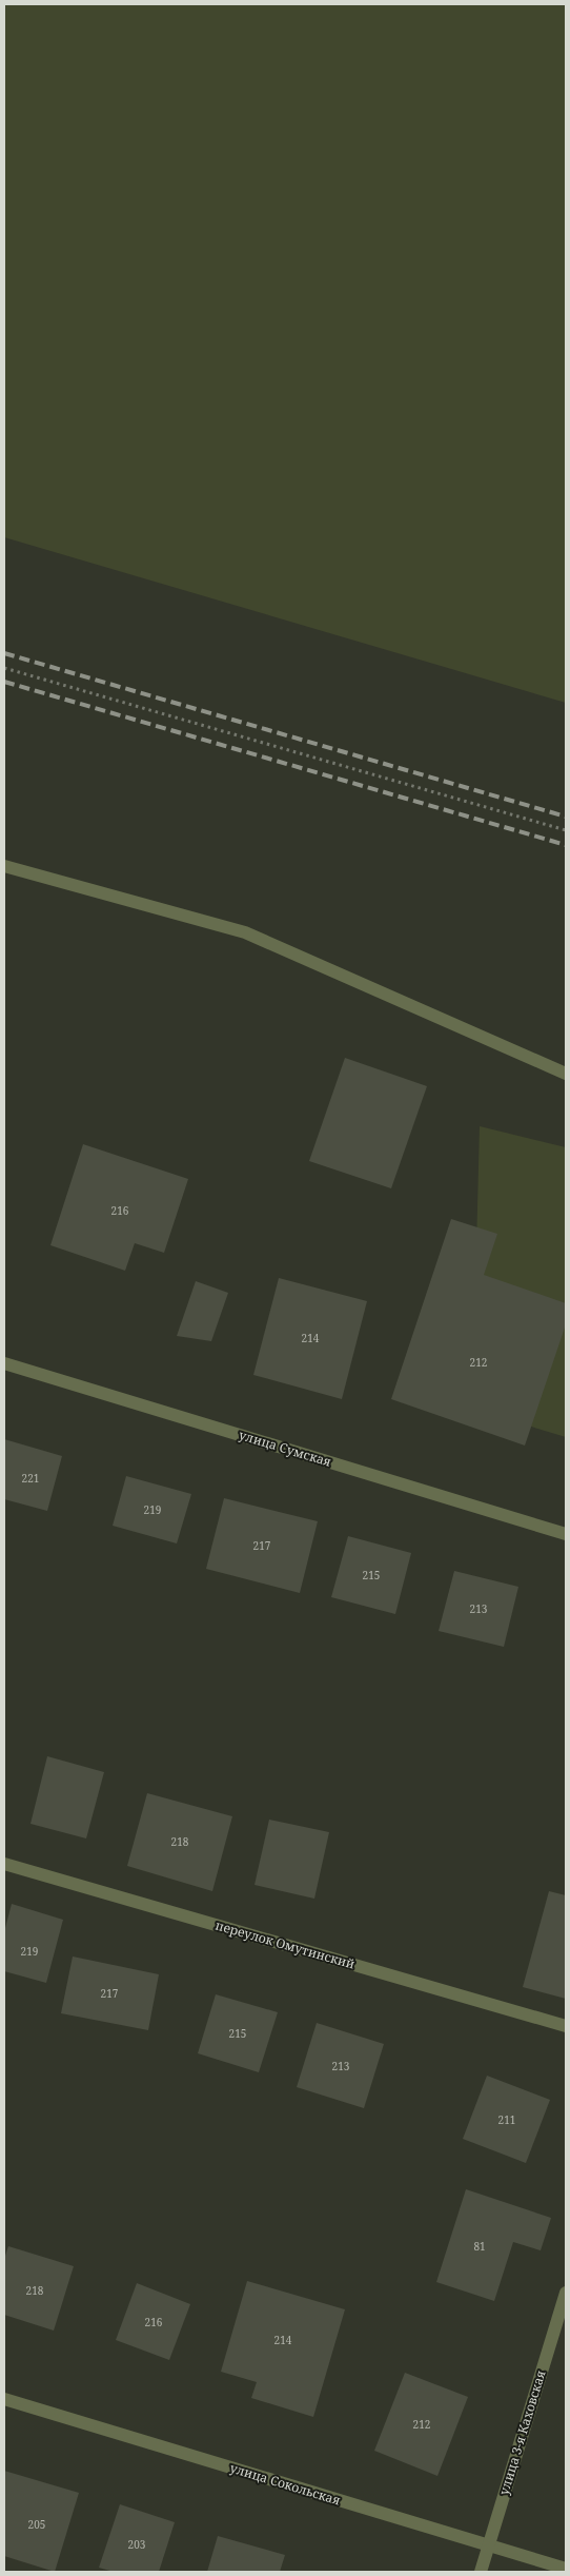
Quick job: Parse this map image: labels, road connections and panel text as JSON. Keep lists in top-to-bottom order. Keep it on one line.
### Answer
{"streets":{"street":["улица Сумская","переулок Омутинский","улица 3-я Каховская","улица Сокольская"]},"crossings":[["улица 3-я Каховская","улица Сокольская"]],"house_numbers":["216","214","212","221","219","217","215","213","218","219","217","215","213","211","81","218","216","214","212","205","203"]}
